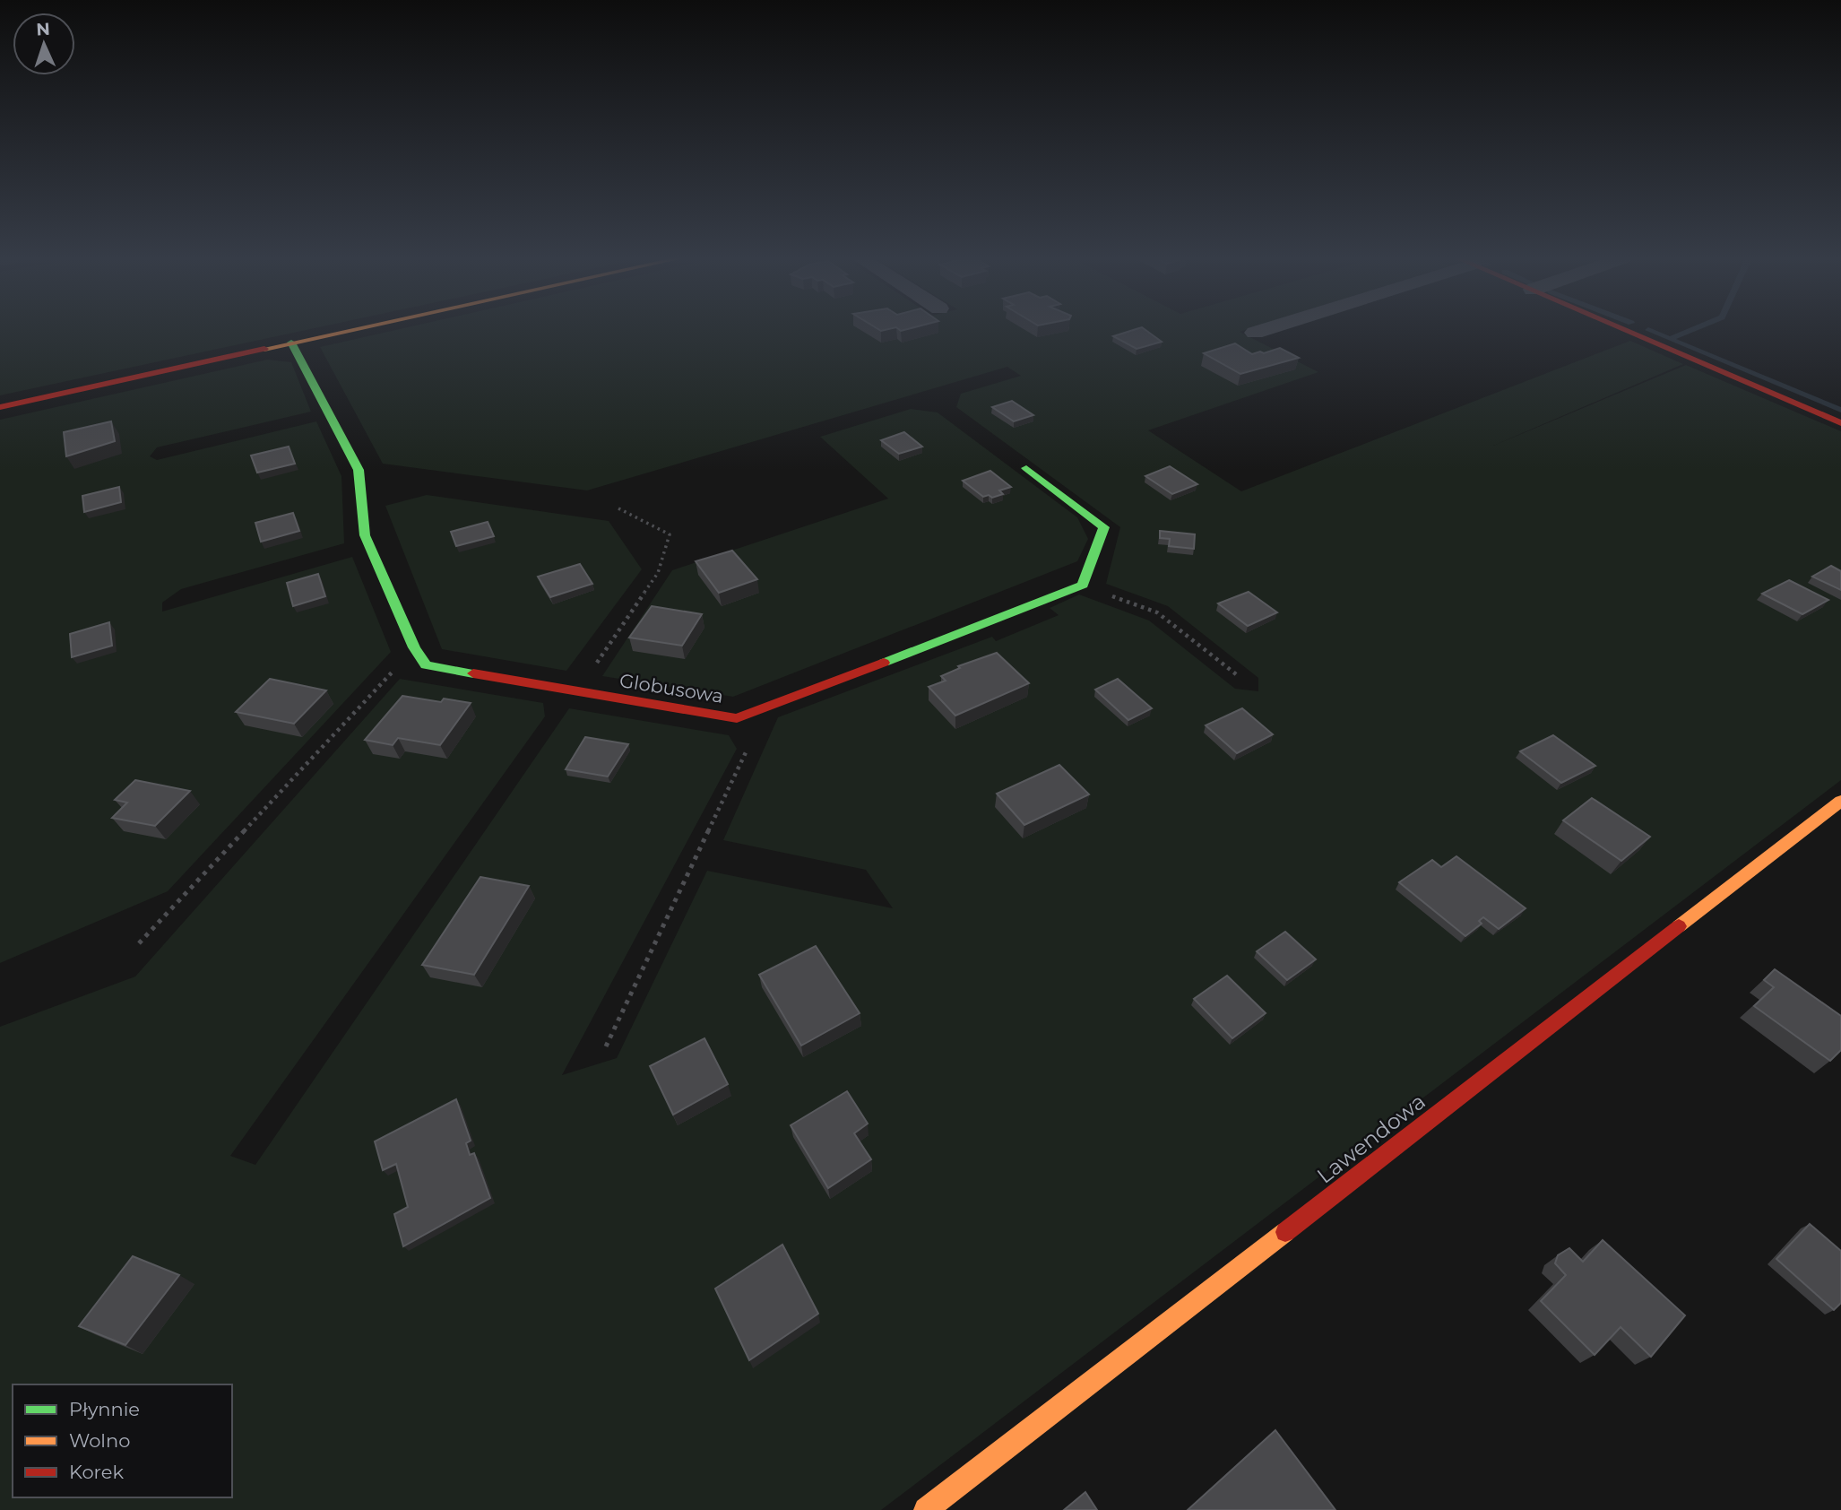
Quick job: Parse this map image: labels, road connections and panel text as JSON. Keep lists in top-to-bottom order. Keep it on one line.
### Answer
{"streets":{"street":["Globusowa","Lawendowa"]},"legend":["Płynnie","Wolno","Korek"],"north":"top"}
